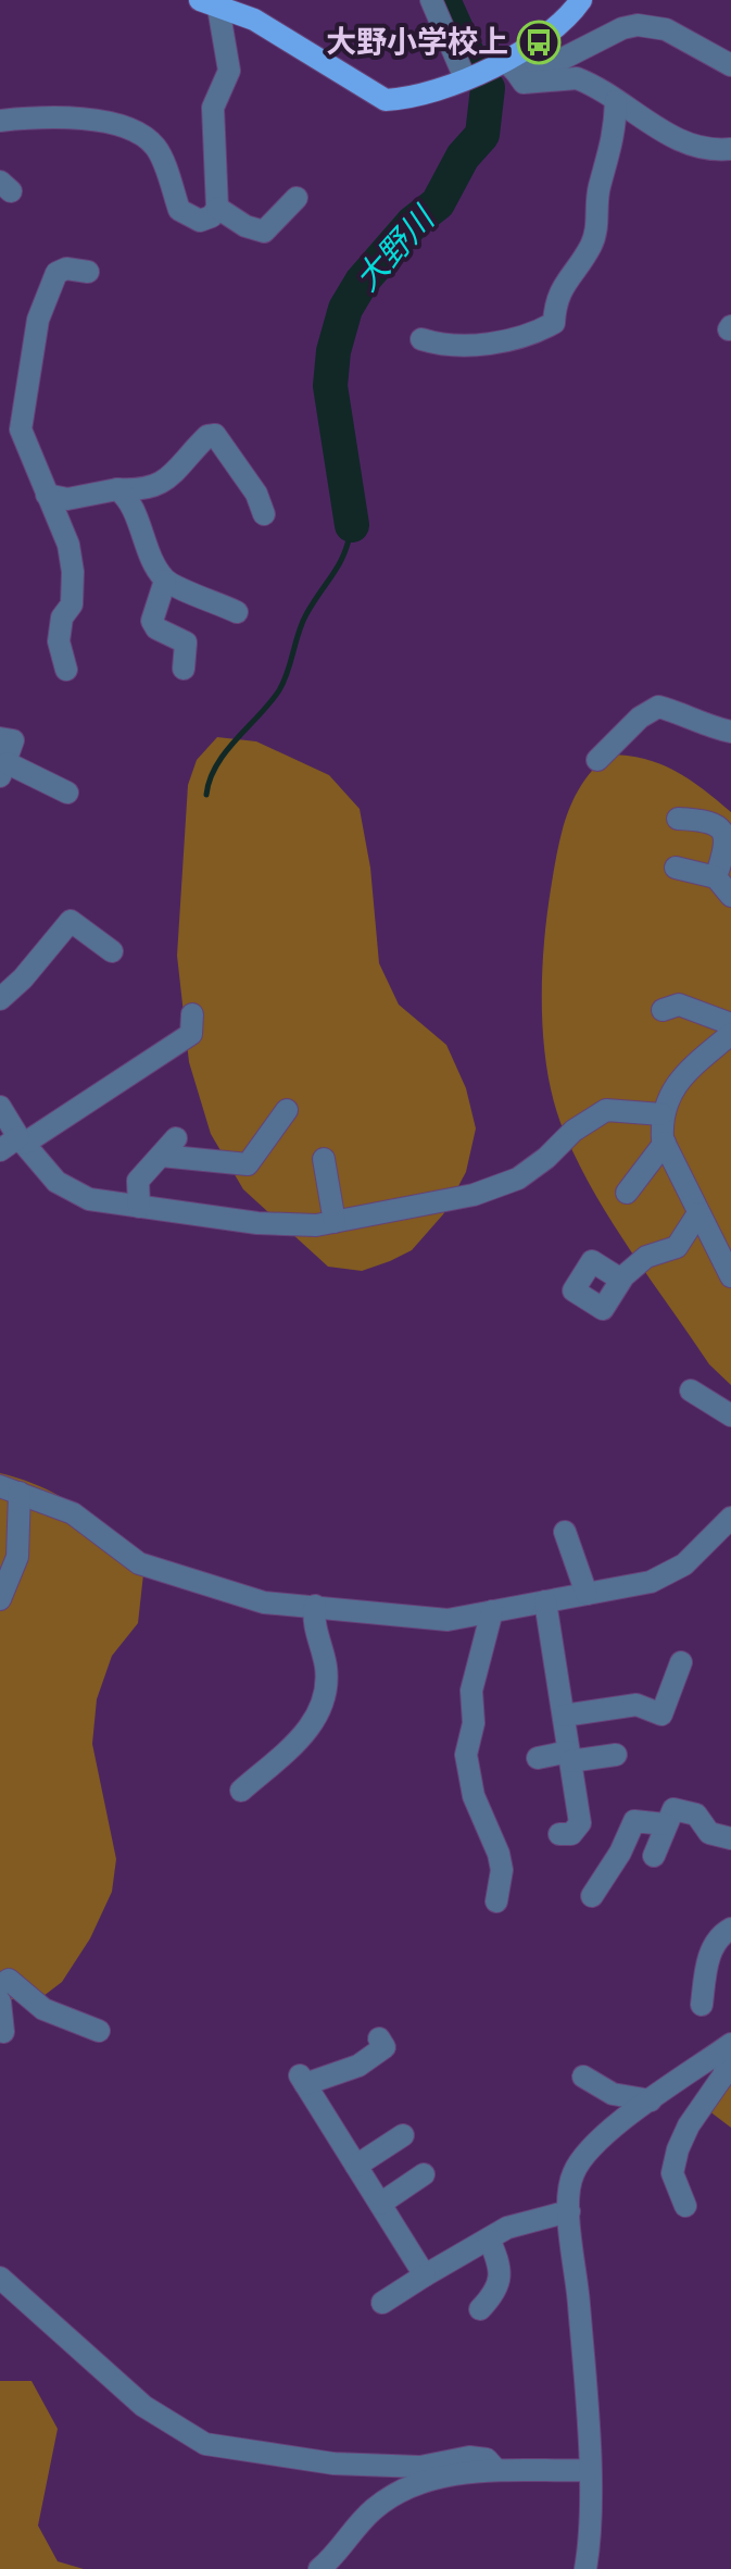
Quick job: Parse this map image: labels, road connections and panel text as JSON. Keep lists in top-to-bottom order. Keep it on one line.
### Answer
{"water":["大野川"],"places":{"bus stop":["大野小学校上"]}}
